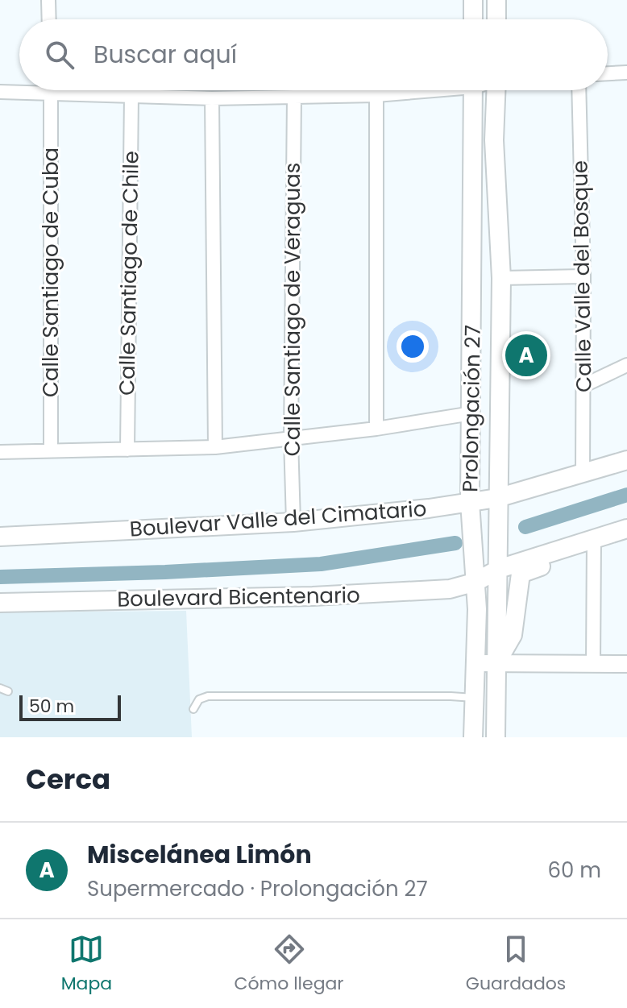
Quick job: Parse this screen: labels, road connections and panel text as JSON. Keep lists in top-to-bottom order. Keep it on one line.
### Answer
{"streets":{"main road":["Prolongación 27","Boulevar Valle del Cimatario","Boulevard Bicentenario"],"street":["Calle Santiago de Cuba","Calle Santiago de Chile","Calle Valle del Bosque","Calle Santiago de Veraguas"]},"crossings":[["Calle Valle del Bosque","Boulevar Valle del Cimatario"],["Calle Santiago de Veraguas","Boulevar Valle del Cimatario"],["Prolongación 27","Boulevar Valle del Cimatario"],["Prolongación 27","Boulevard Bicentenario"]],"scale_bar":"50 m","page":{"search":"Buscar aquí","pins":"A","scale":"50 m","heading":"Cerca","list":[{"mark":"A","name":"Miscelánea Limón","note":"Supermercado · Prolongación 27","value":"60 m"}],"nav":["Mapa","Cómo llegar","Guardados"]}}
